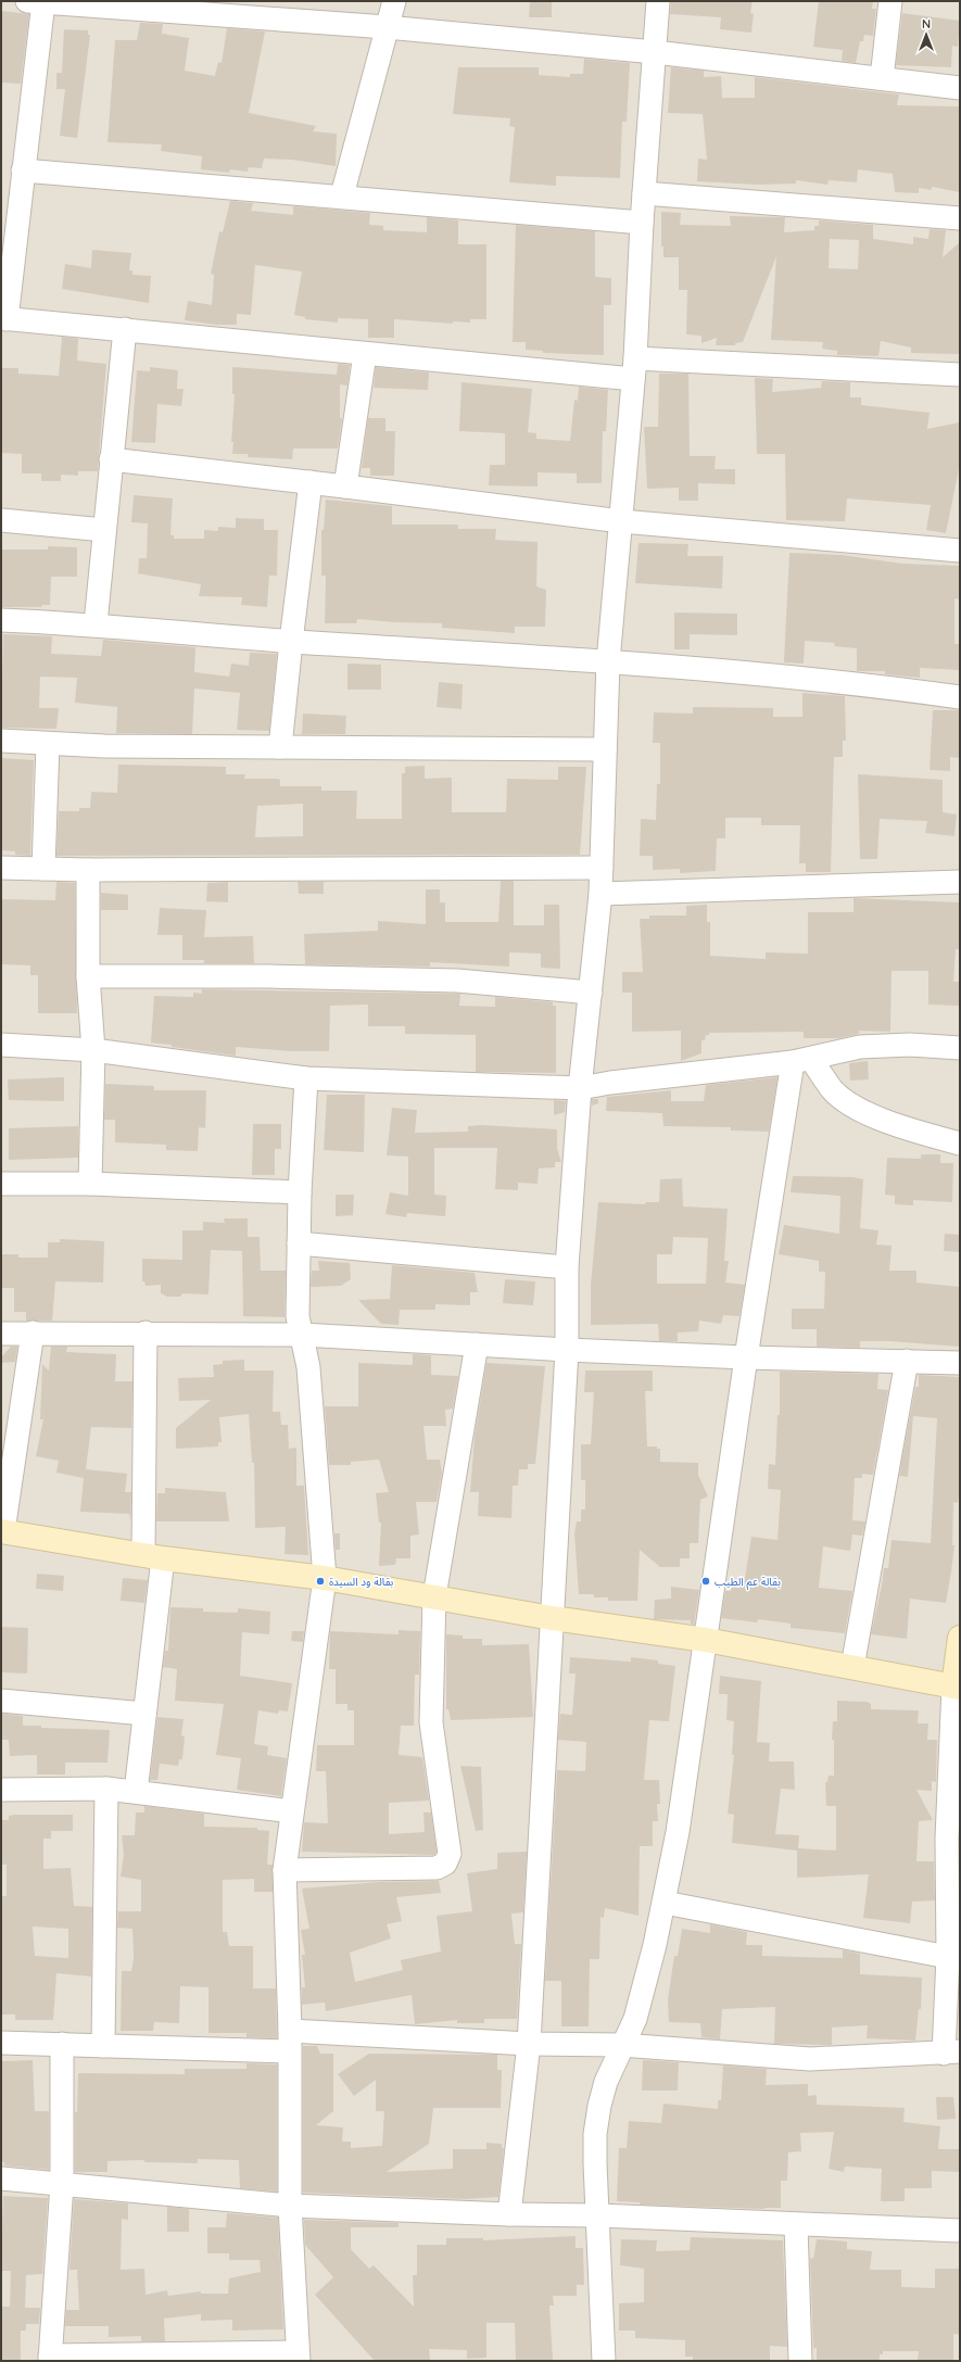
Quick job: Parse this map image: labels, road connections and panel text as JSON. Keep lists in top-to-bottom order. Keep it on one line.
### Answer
{"places":["بقالة ود السيدة","بقالة عم الطيب"],"north":"top"}
